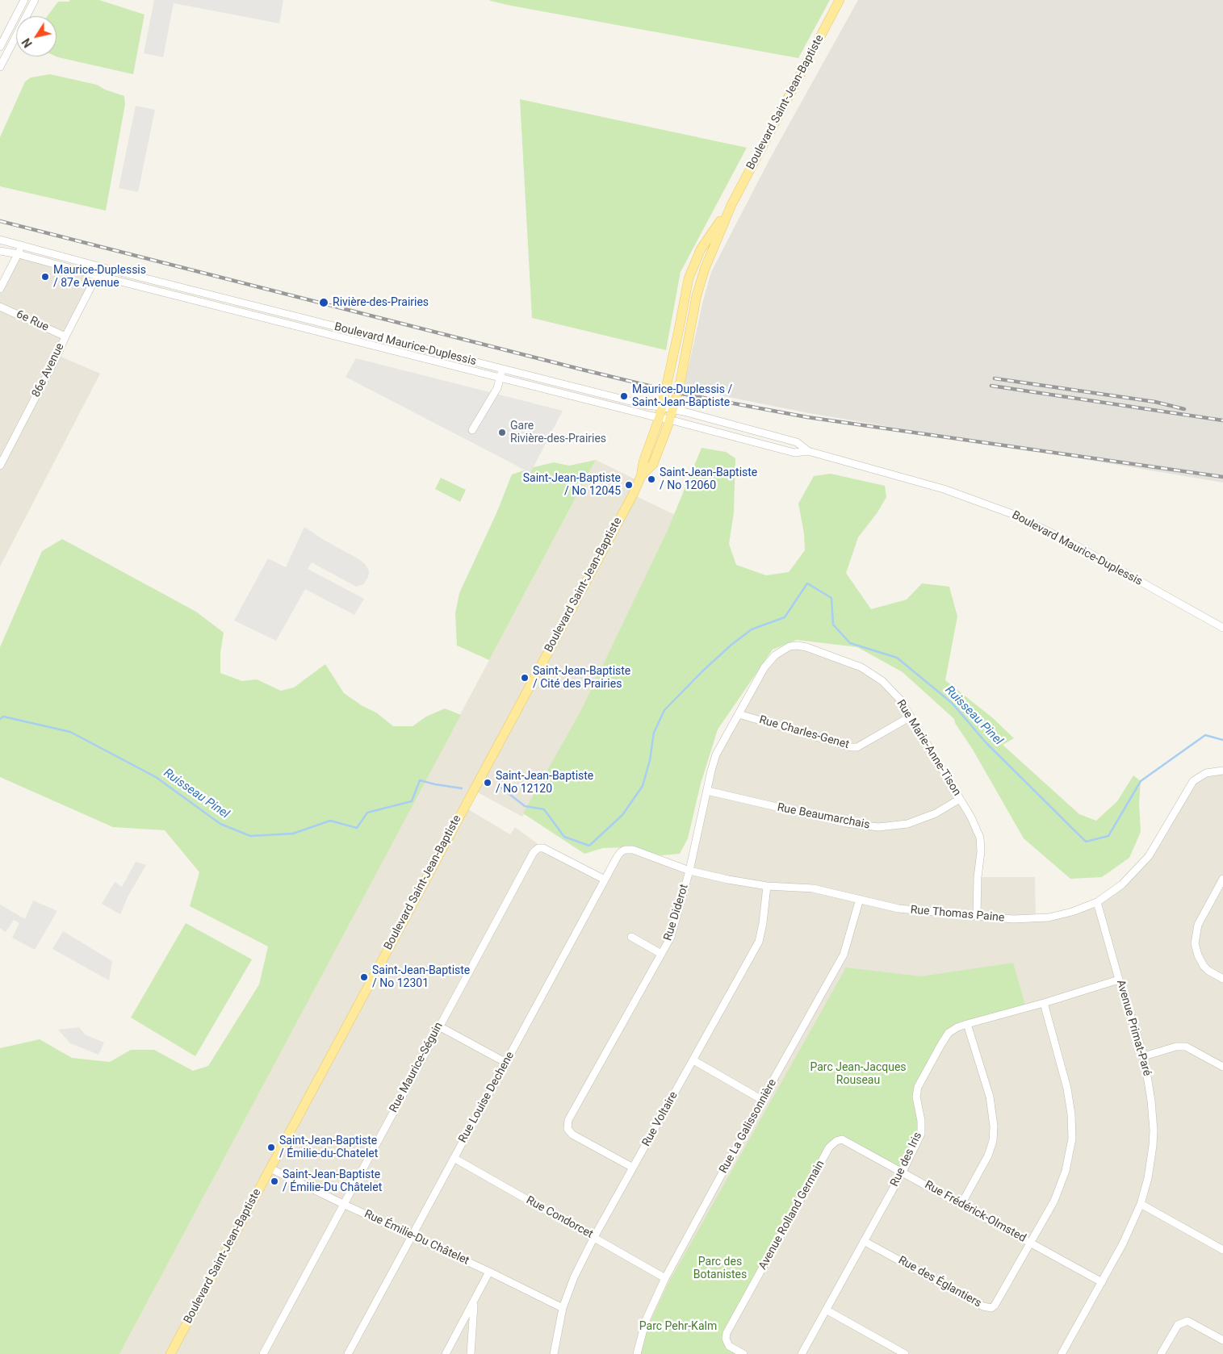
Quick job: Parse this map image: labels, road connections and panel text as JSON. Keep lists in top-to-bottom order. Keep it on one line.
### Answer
{"streets":{"main road":["Boulevard Saint-Jean-Baptiste"],"street":["6e Rue","Boulevard Maurice-Duplessis","86e Avenue","Rue Charles-Genet","Rue Marie-Anne-Tison","Rue Beaumarchais","Rue Diderot","Rue Thomas Paine","Avenue Primat-Paré","Rue Maurice-Séguin","Rue Louise Dechene","Rue Voltaire","Rue La Galissonnière","Rue des Iris","Rue Frédérick-Olmsted","Avenue Rolland Germain","Rue Condorcet","Rue Émilie-Du Châtelet","Rue des Églantiers"]},"crossings":[["Boulevard Saint-Jean-Baptiste","Boulevard Maurice-Duplessis"],["Boulevard Saint-Jean-Baptiste","Rue Émilie-Du Châtelet"],["6e Rue","86e Avenue"],["Boulevard Maurice-Duplessis","86e Avenue"],["Rue Charles-Genet","Rue Marie-Anne-Tison"],["Rue Charles-Genet","Rue Diderot"],["Rue Marie-Anne-Tison","Rue Beaumarchais"],["Rue Marie-Anne-Tison","Rue Diderot"],["Rue Marie-Anne-Tison","Rue Thomas Paine"],["Rue Beaumarchais","Rue Diderot"],["Rue Diderot","Rue Thomas Paine"],["Rue Diderot","Rue Voltaire"],["Rue Thomas Paine","Avenue Primat-Paré"],["Rue Thomas Paine","Rue Louise Dechene"],["Rue Thomas Paine","Rue Voltaire"],["Rue Thomas Paine","Rue La Galissonnière"],["Avenue Primat-Paré","Rue des Iris"],["Avenue Primat-Paré","Rue Frédérick-Olmsted"],["Rue Maurice-Séguin","Rue Louise Dechene"],["Rue Maurice-Séguin","Rue Émilie-Du Châtelet"],["Rue Louise Dechene","Rue Condorcet"],["Rue Louise Dechene","Rue Émilie-Du Châtelet"],["Rue Voltaire","Rue Condorcet"],["Rue Voltaire","Rue Émilie-Du Châtelet"],["Rue La Galissonnière","Rue Condorcet"],["Rue des Iris","Rue Frédérick-Olmsted"],["Rue des Iris","Rue des Églantiers"],["Rue Frédérick-Olmsted","Avenue Rolland Germain"],["Rue Frédérick-Olmsted","Rue des Églantiers"]],"water":["Ruisseau Pinel"],"parks":["Parc Jean-Jacques Rouseau","Parc des Botanistes","Parc Pehr-Kalm"],"places":["Maurice-Duplessis / 87e Avenue","Rivière-des-Prairies","Maurice-Duplessis / Saint-Jean-Baptiste","Gare Rivière-des-Prairies","Saint-Jean-Baptiste / No 12060","Saint-Jean-Baptiste / No 12045","Saint-Jean-Baptiste / Cité des Prairies","Saint-Jean-Baptiste / No 12120","Saint-Jean-Baptiste / No 12301","Saint-Jean-Baptiste / Émilie-du-Chatelet","Saint-Jean-Baptiste / Émilie-Du Châtelet"],"north":"bottom left"}
